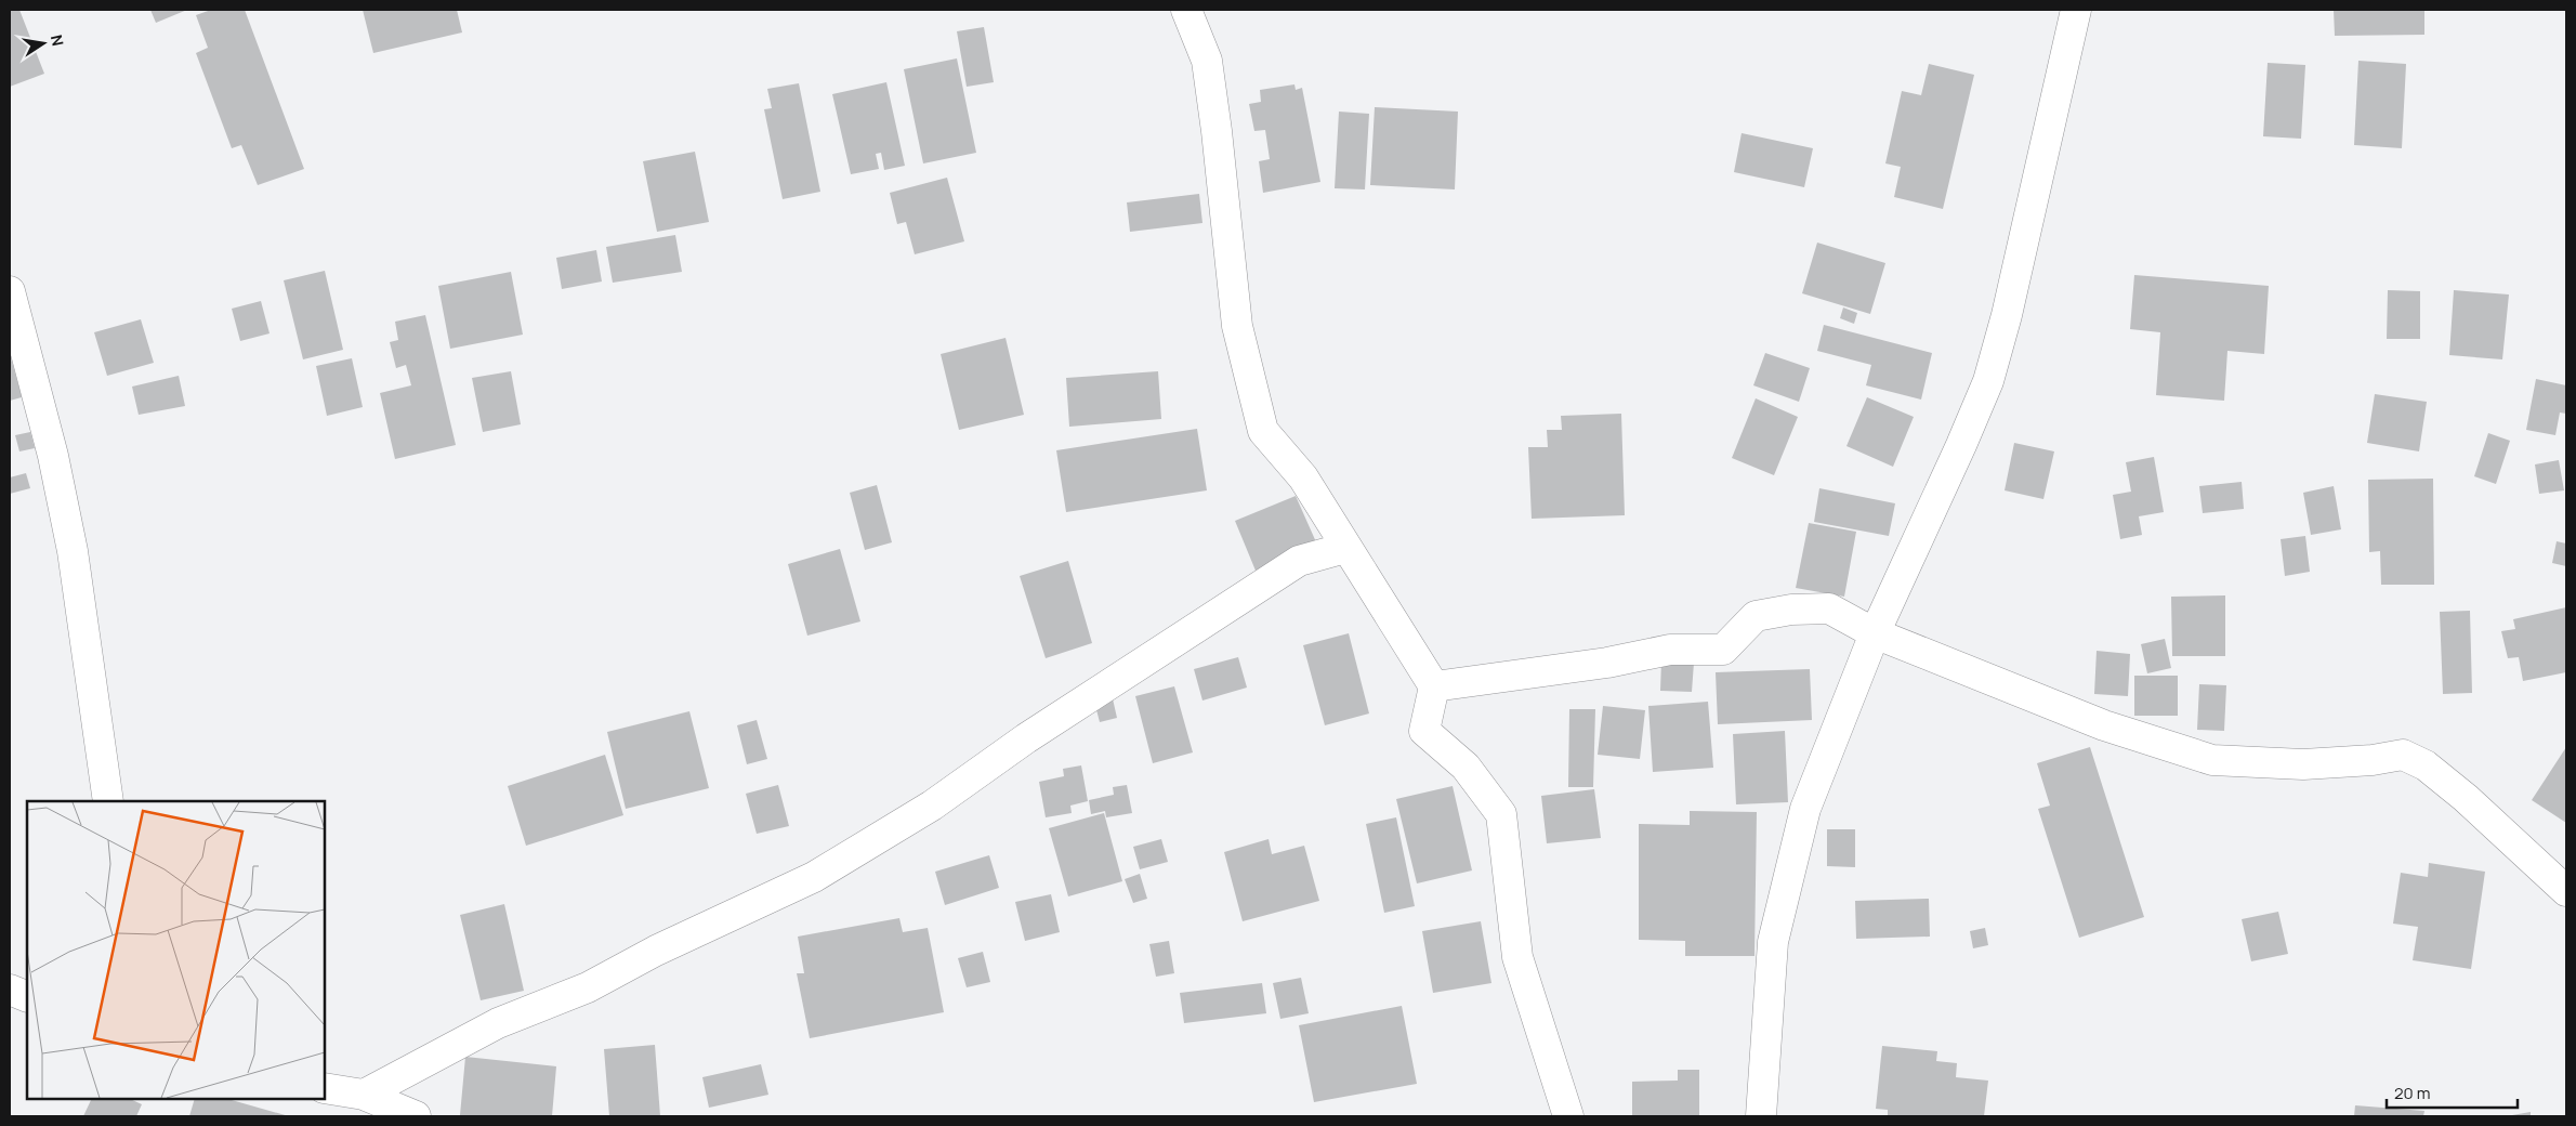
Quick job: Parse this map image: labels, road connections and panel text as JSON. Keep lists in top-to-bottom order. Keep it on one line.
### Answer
{"scale_bar":"20 m","north":"right"}
